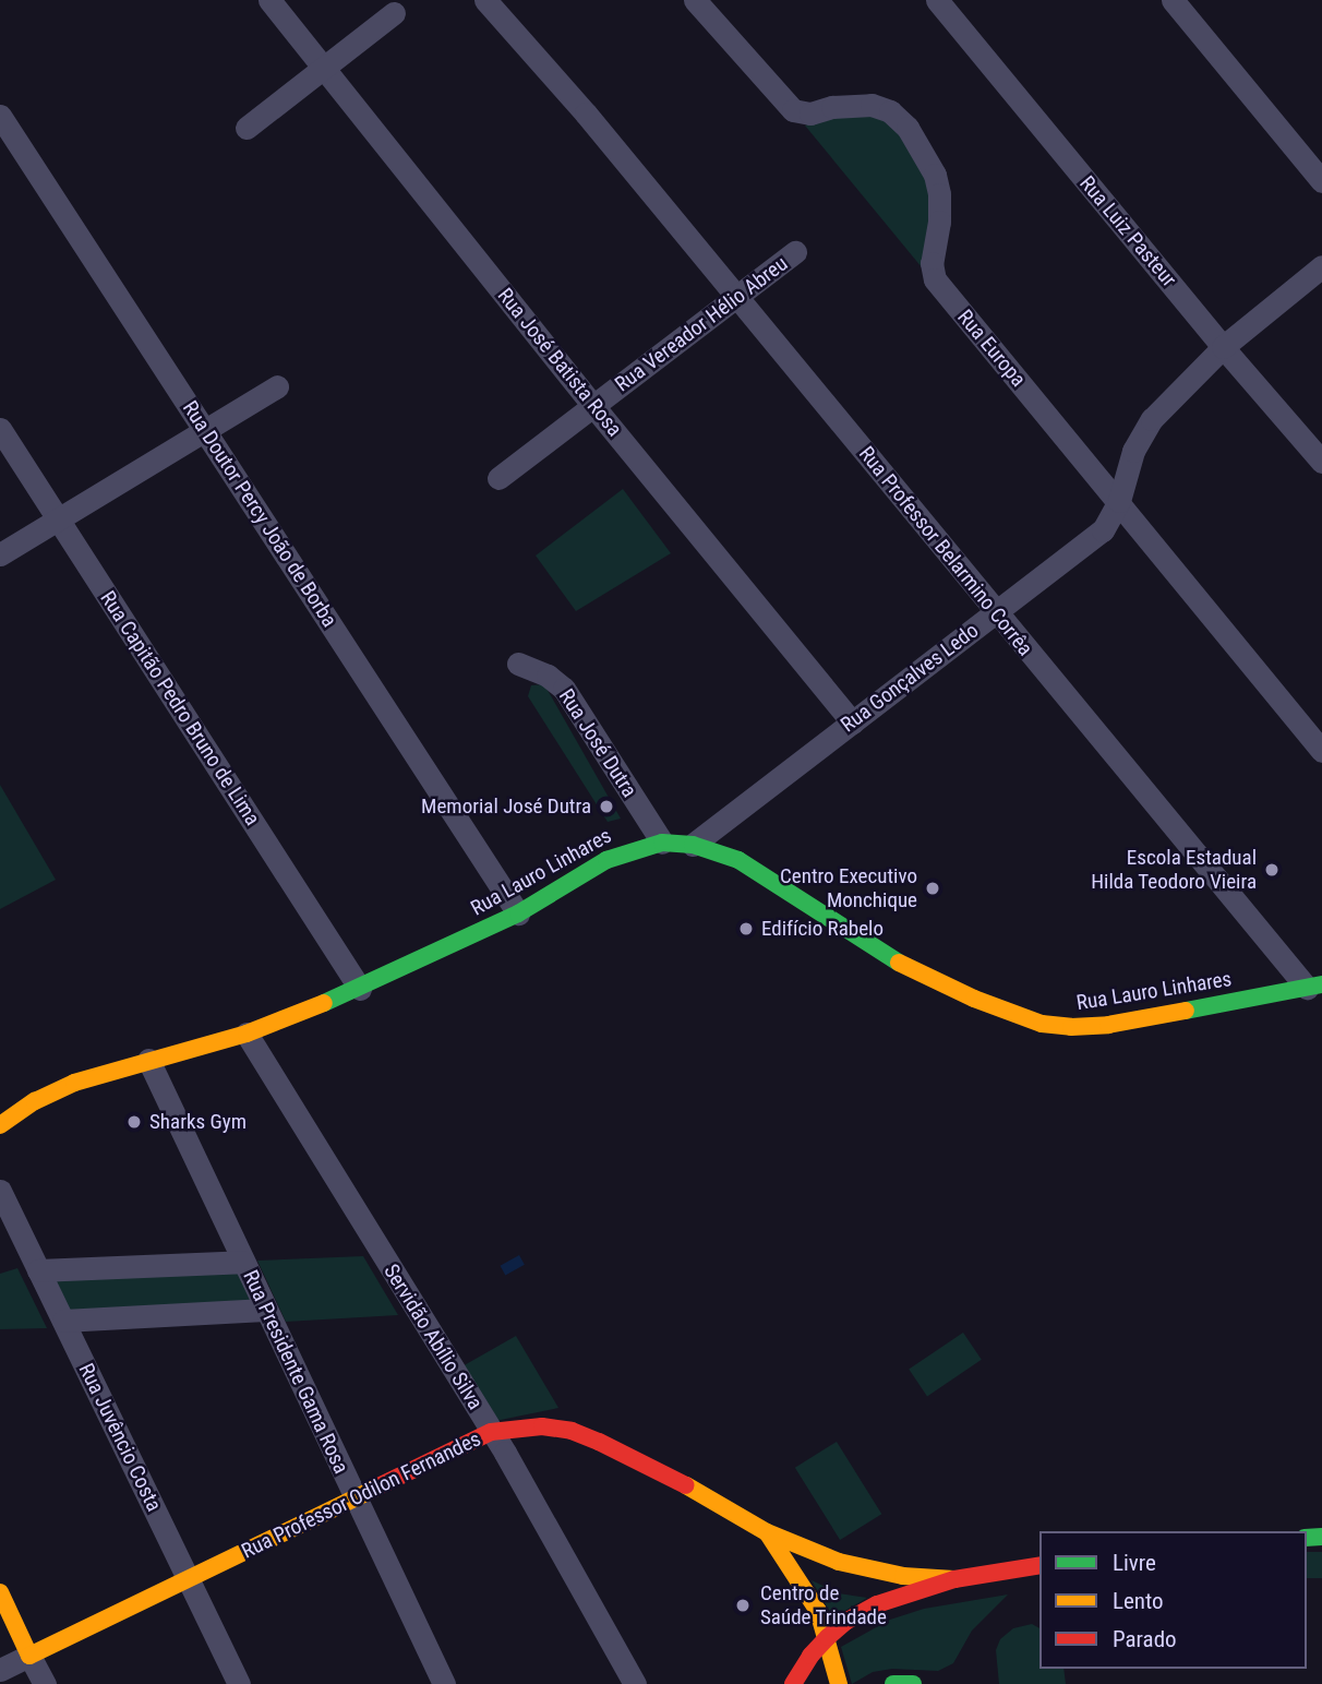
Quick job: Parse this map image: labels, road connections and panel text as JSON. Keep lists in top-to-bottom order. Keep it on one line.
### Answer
{"streets":{"street":["Rua Luiz Pasteur","Rua Vereador Hélio Abreu","Rua Europa","Rua José Batista Rosa","Rua Doutor Percy João de Borba","Rua Professor Belarmino Corrêa","Rua Gonçalves Ledo","Rua Capitão Pedro Bruno de Lima","Rua José Dutra","Rua Lauro Linhares","Servidão Abílio Silva","Rua Presidente Gama Rosa","Rua Juvêncio Costa","Rua Professor Odilon Fernandes"]},"crossings":[["Rua Luiz Pasteur","Rua Gonçalves Ledo"],["Rua Vereador Hélio Abreu","Rua José Batista Rosa"],["Rua Vereador Hélio Abreu","Rua Professor Belarmino Corrêa"],["Rua Europa","Rua Gonçalves Ledo"],["Rua José Batista Rosa","Rua Gonçalves Ledo"],["Rua Doutor Percy João de Borba","Rua Lauro Linhares"],["Rua Professor Belarmino Corrêa","Rua Gonçalves Ledo"],["Rua Professor Belarmino Corrêa","Rua Lauro Linhares"],["Rua Gonçalves Ledo","Rua Lauro Linhares"],["Rua Capitão Pedro Bruno de Lima","Rua Lauro Linhares"],["Rua José Dutra","Rua Lauro Linhares"],["Rua Lauro Linhares","Servidão Abílio Silva"],["Rua Lauro Linhares","Rua Presidente Gama Rosa"],["Servidão Abílio Silva","Rua Professor Odilon Fernandes"],["Rua Presidente Gama Rosa","Rua Professor Odilon Fernandes"],["Rua Juvêncio Costa","Rua Professor Odilon Fernandes"]],"places":["Memorial José Dutra","Escola Estadual Hilda Teodoro Vieira","Centro Executivo Monchique","Edifício Rabelo","Sharks Gym","Centro de Saúde Trindade"],"legend":["Livre","Lento","Parado"]}
